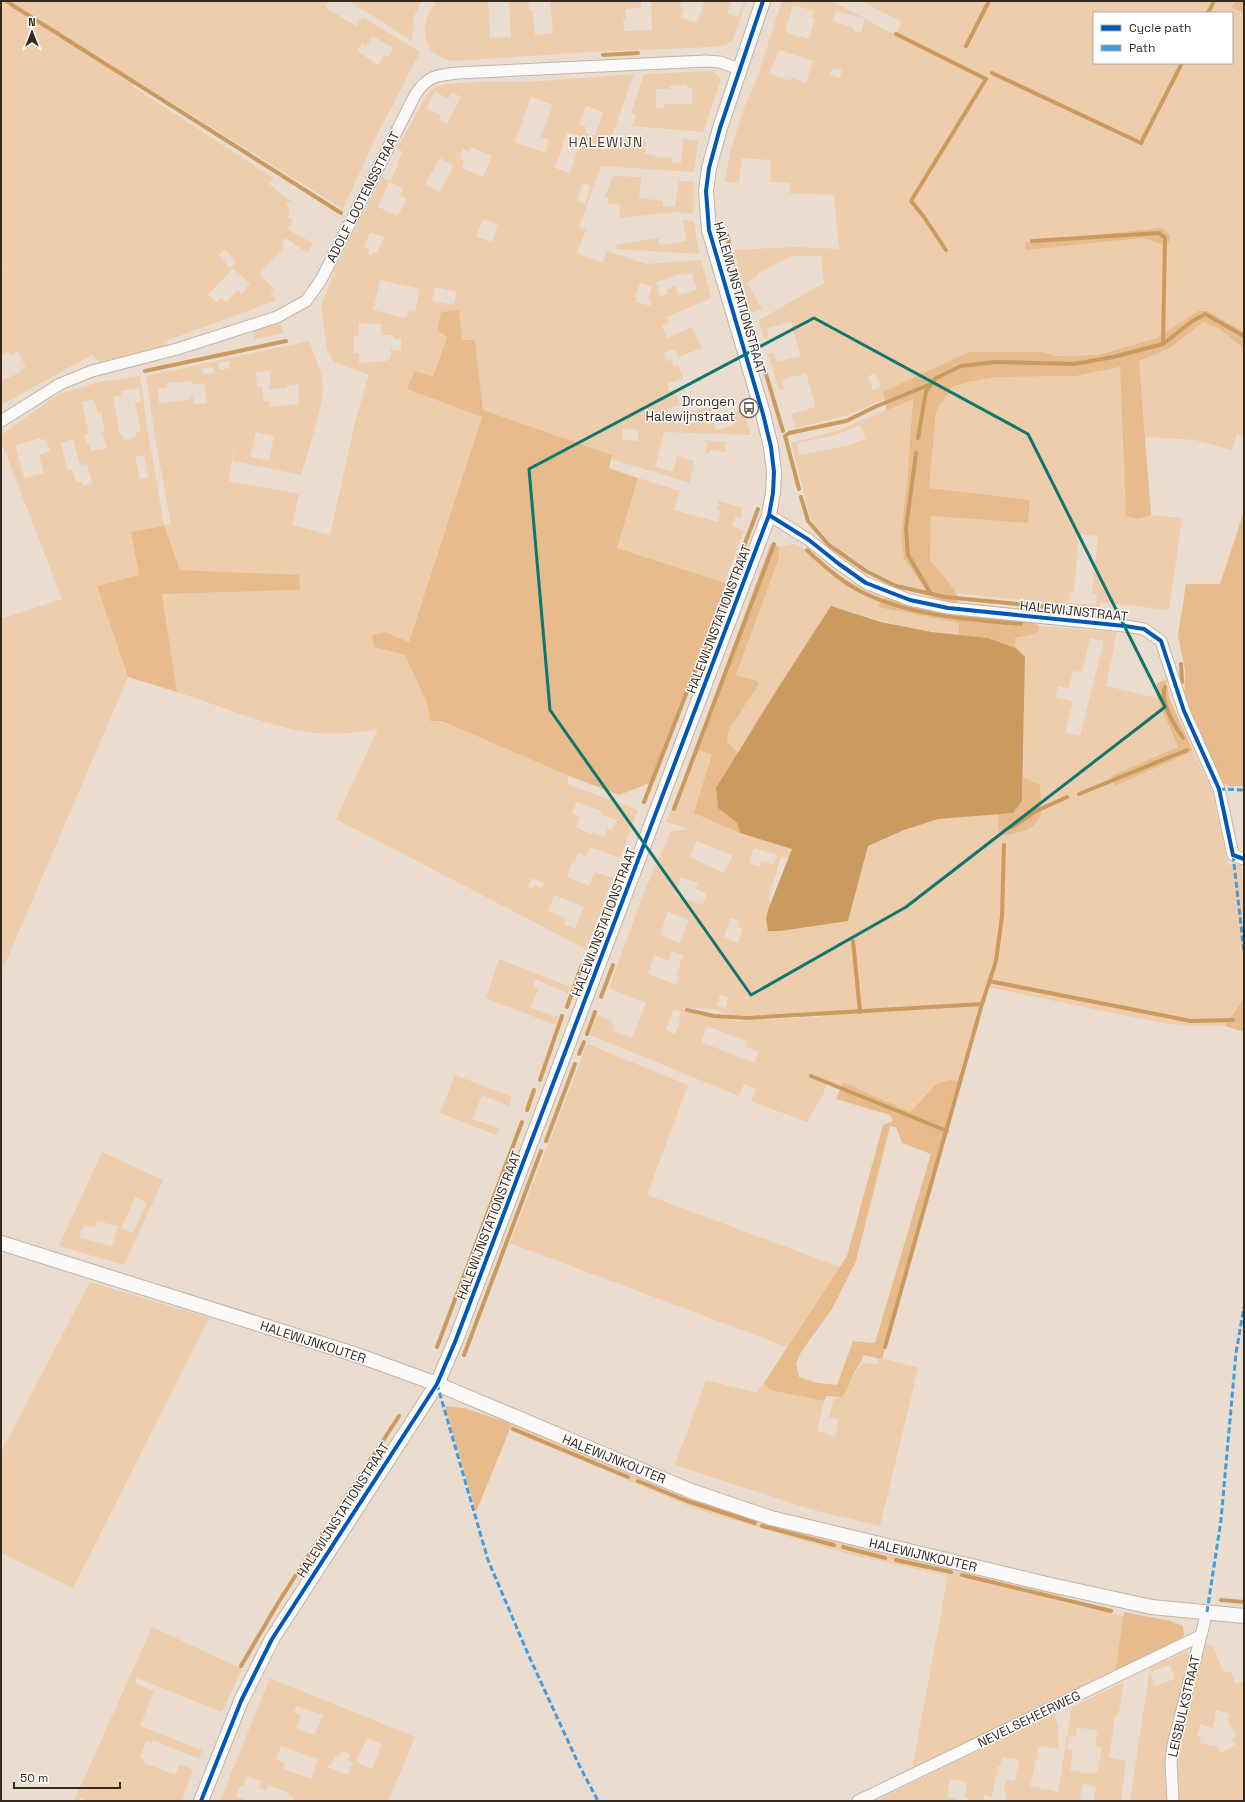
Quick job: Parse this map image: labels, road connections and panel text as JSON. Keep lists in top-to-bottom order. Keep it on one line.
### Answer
{"streets":{"street":["ADOLF LOOTENSSTRAAT","HALEWIJNSTATIONSTRAAT","HALEWIJNSTRAAT","HALEWIJNKOUTER","LEISBULKSTRAAT","NEVELSEHEERWEG"]},"crossings":[["ADOLF LOOTENSSTRAAT","HALEWIJNSTATIONSTRAAT"],["HALEWIJNSTATIONSTRAAT","HALEWIJNSTRAAT"],["HALEWIJNSTATIONSTRAAT","HALEWIJNKOUTER"],["HALEWIJNKOUTER","LEISBULKSTRAAT"],["LEISBULKSTRAAT","NEVELSEHEERWEG"]],"districts":["HALEWIJN"],"places":{"bus stop":["Drongen Halewijnstraat"]},"legend":["Cycle path","Path"],"scale_bar":"50 m","north":"top"}
